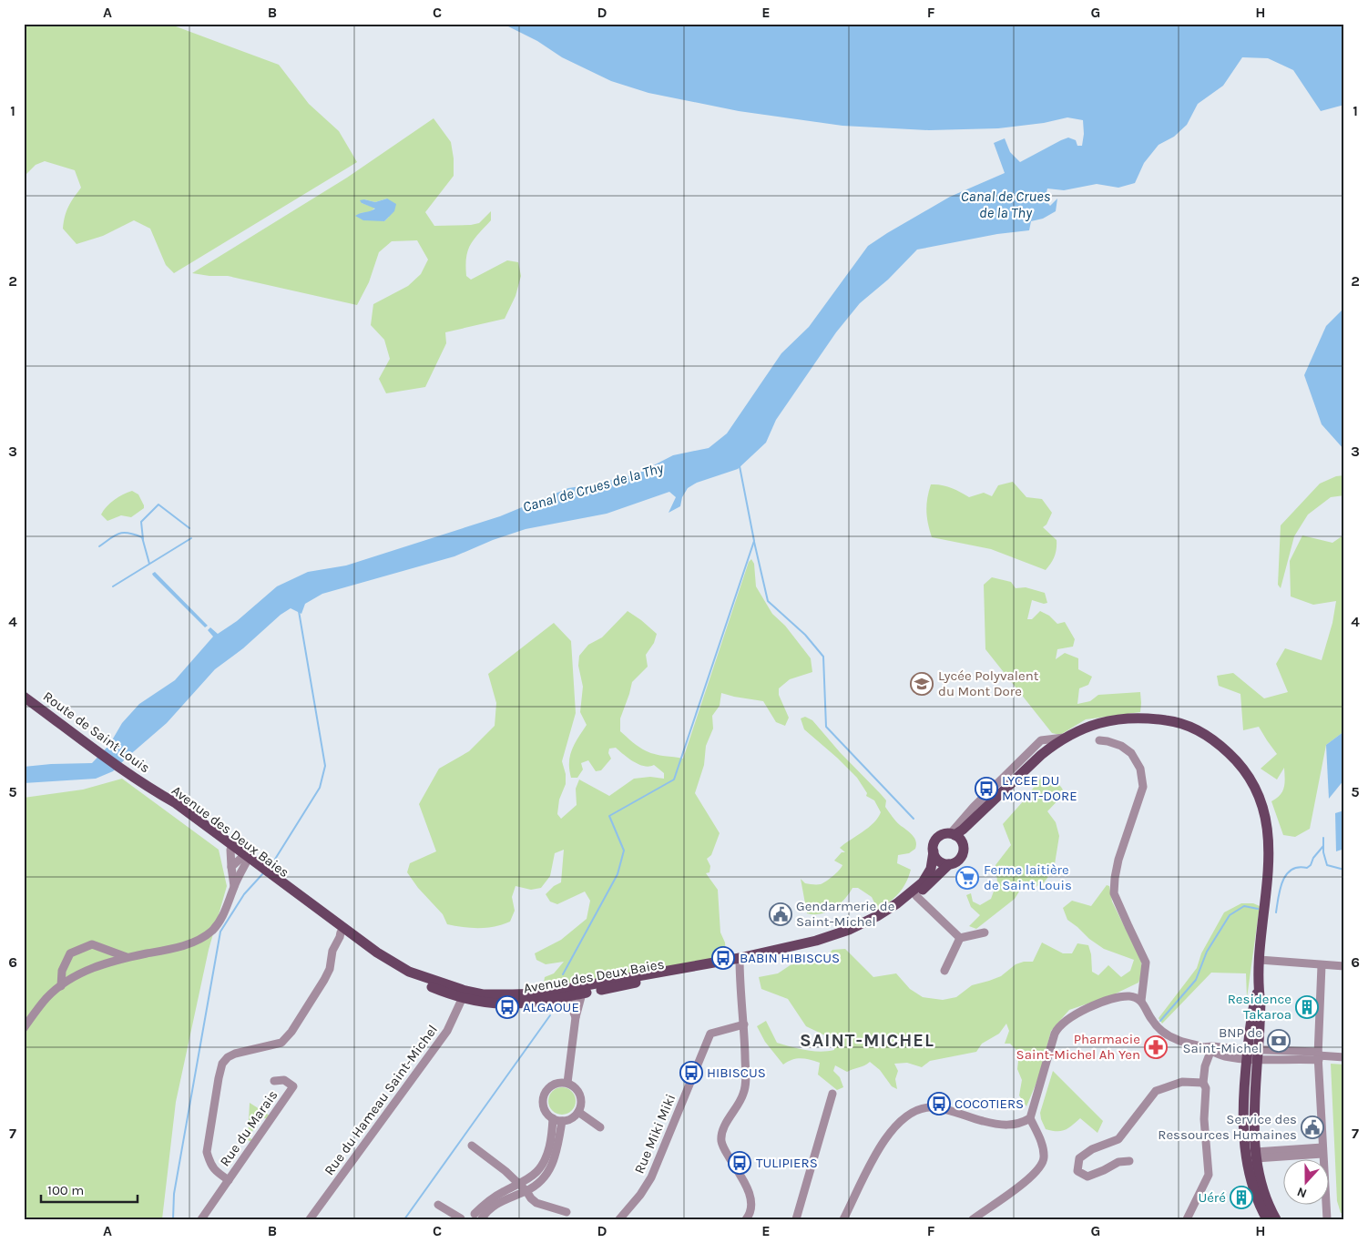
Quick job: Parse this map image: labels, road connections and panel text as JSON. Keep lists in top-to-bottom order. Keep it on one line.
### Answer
{"streets":{"main road":["Route de Saint Louis","Avenue des Deux Baies"],"street":["Rue du Hameau Saint-Michel","Rue du Marais","Rue Miki Miki"]},"crossings":[["Route de Saint Louis","Avenue des Deux Baies"],["Avenue des Deux Baies","Rue du Hameau Saint-Michel"],["Avenue des Deux Baies","Rue du Marais"]],"districts":["SAINT-MICHEL"],"water":["Canal de Crues de la Thy"],"places":{"school or university":["Lycée Polyvalent du Mont Dore"],"bus stop":["LYCEE DU MONT-DORE","BABIN HIBISCUS","ALGAOUE","HIBISCUS","COCOTIERS","TULIPIERS"],"supermarket":["Ferme laitière de Saint Louis"],"public building":["Gendarmerie de Saint-Michel","Service des Ressources Humaines"],"building":["Residence Takaroa","Uéré"],"bank":["BNP de Saint-Michel"],"pharmacy":["Pharmacie Saint-Michel Ah Yen"]},"scale_bar":"100 m","north":"bottom","grid":{"columns":["A","B","C","D","E","F","G","H"],"rows":["1","2","3","4","5","6","7"]}}
